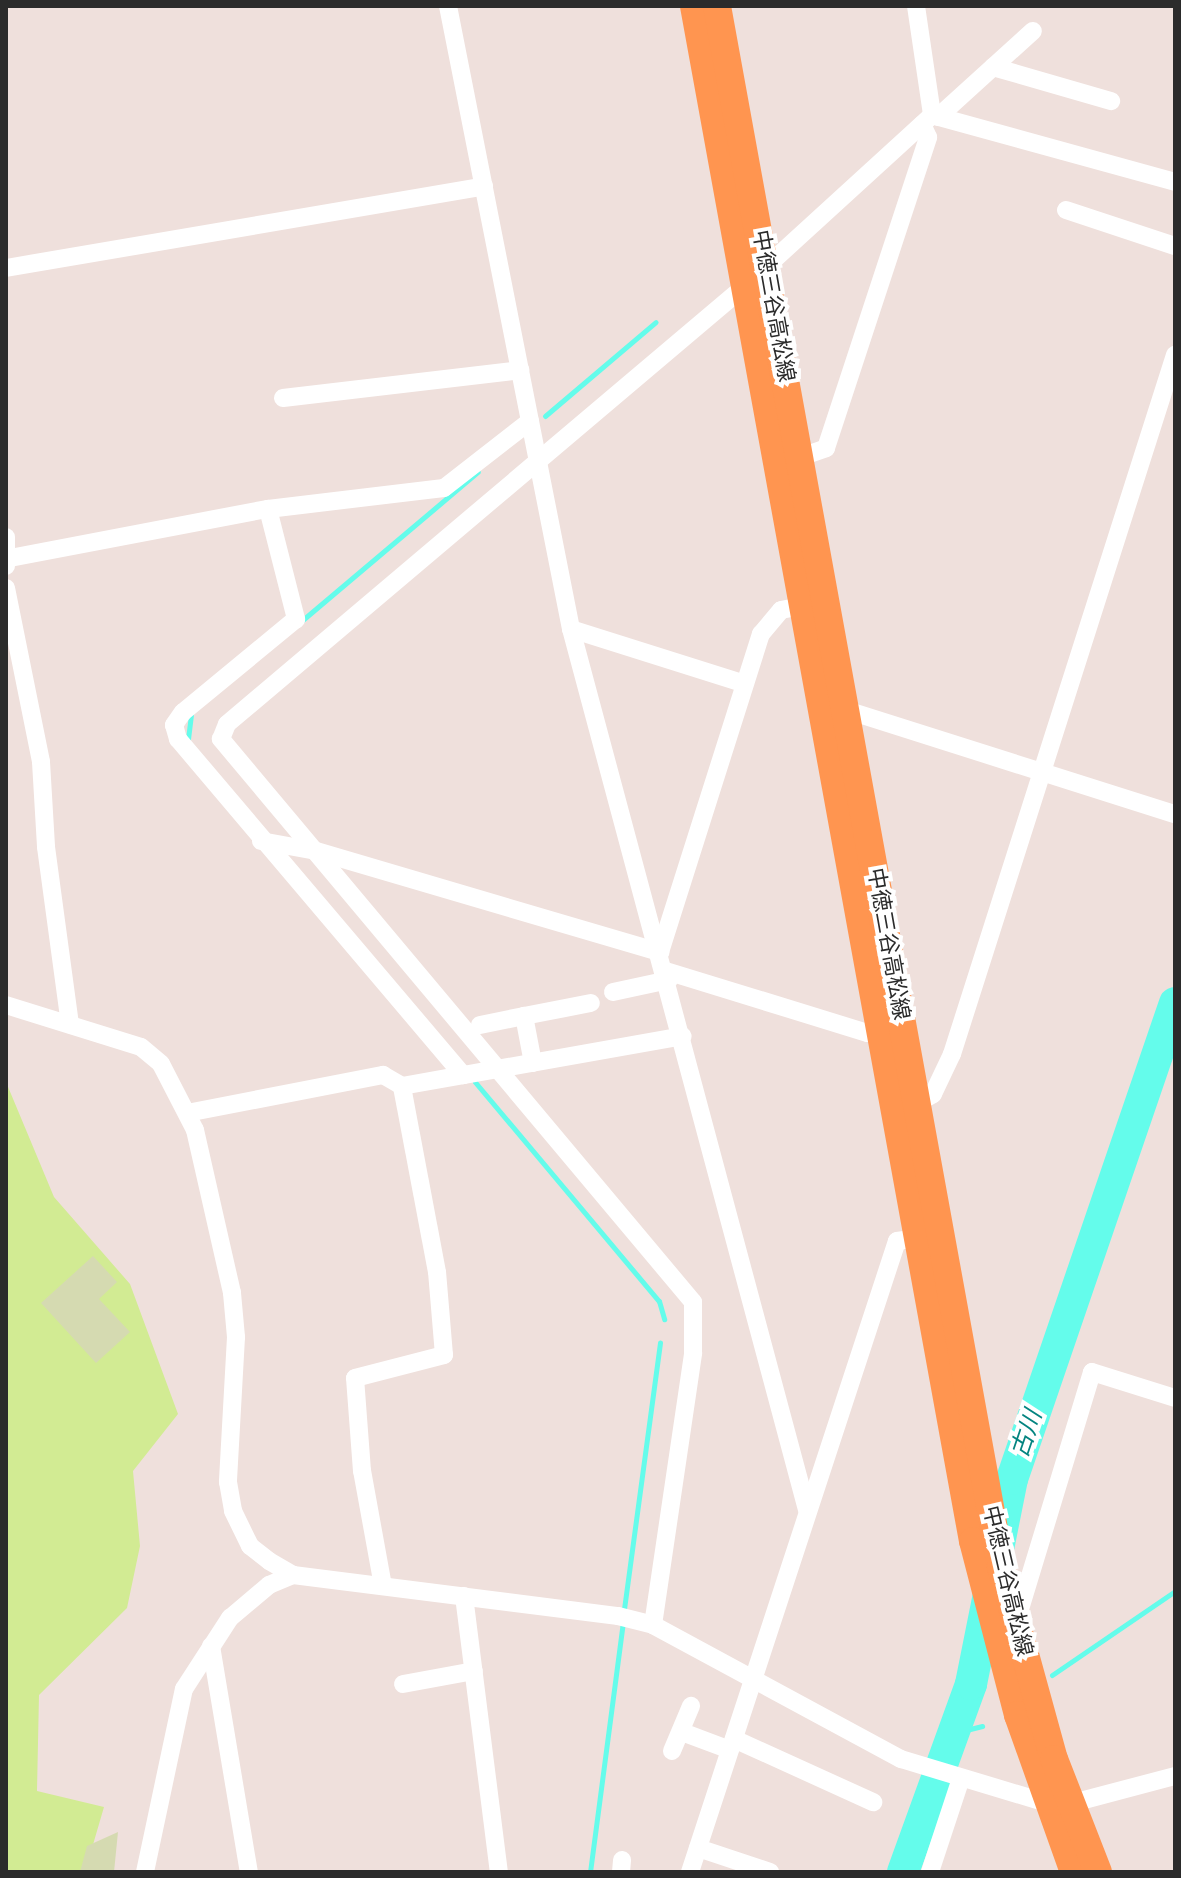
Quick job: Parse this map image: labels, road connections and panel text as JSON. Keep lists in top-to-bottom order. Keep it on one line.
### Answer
{"streets":{"main road":["中徳三谷高松線"]},"water":["古川"]}
